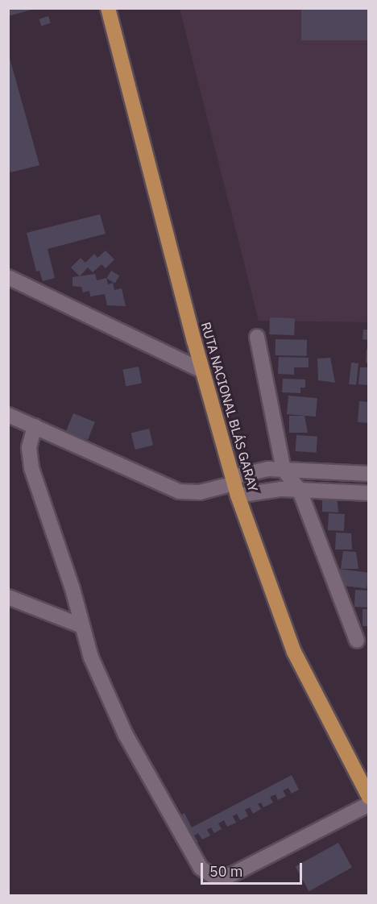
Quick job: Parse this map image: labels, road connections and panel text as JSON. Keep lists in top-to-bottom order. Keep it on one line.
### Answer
{"streets":{"highway":["RUTA NACIONAL BLÁS GARAY"]},"scale_bar":"50 m"}
